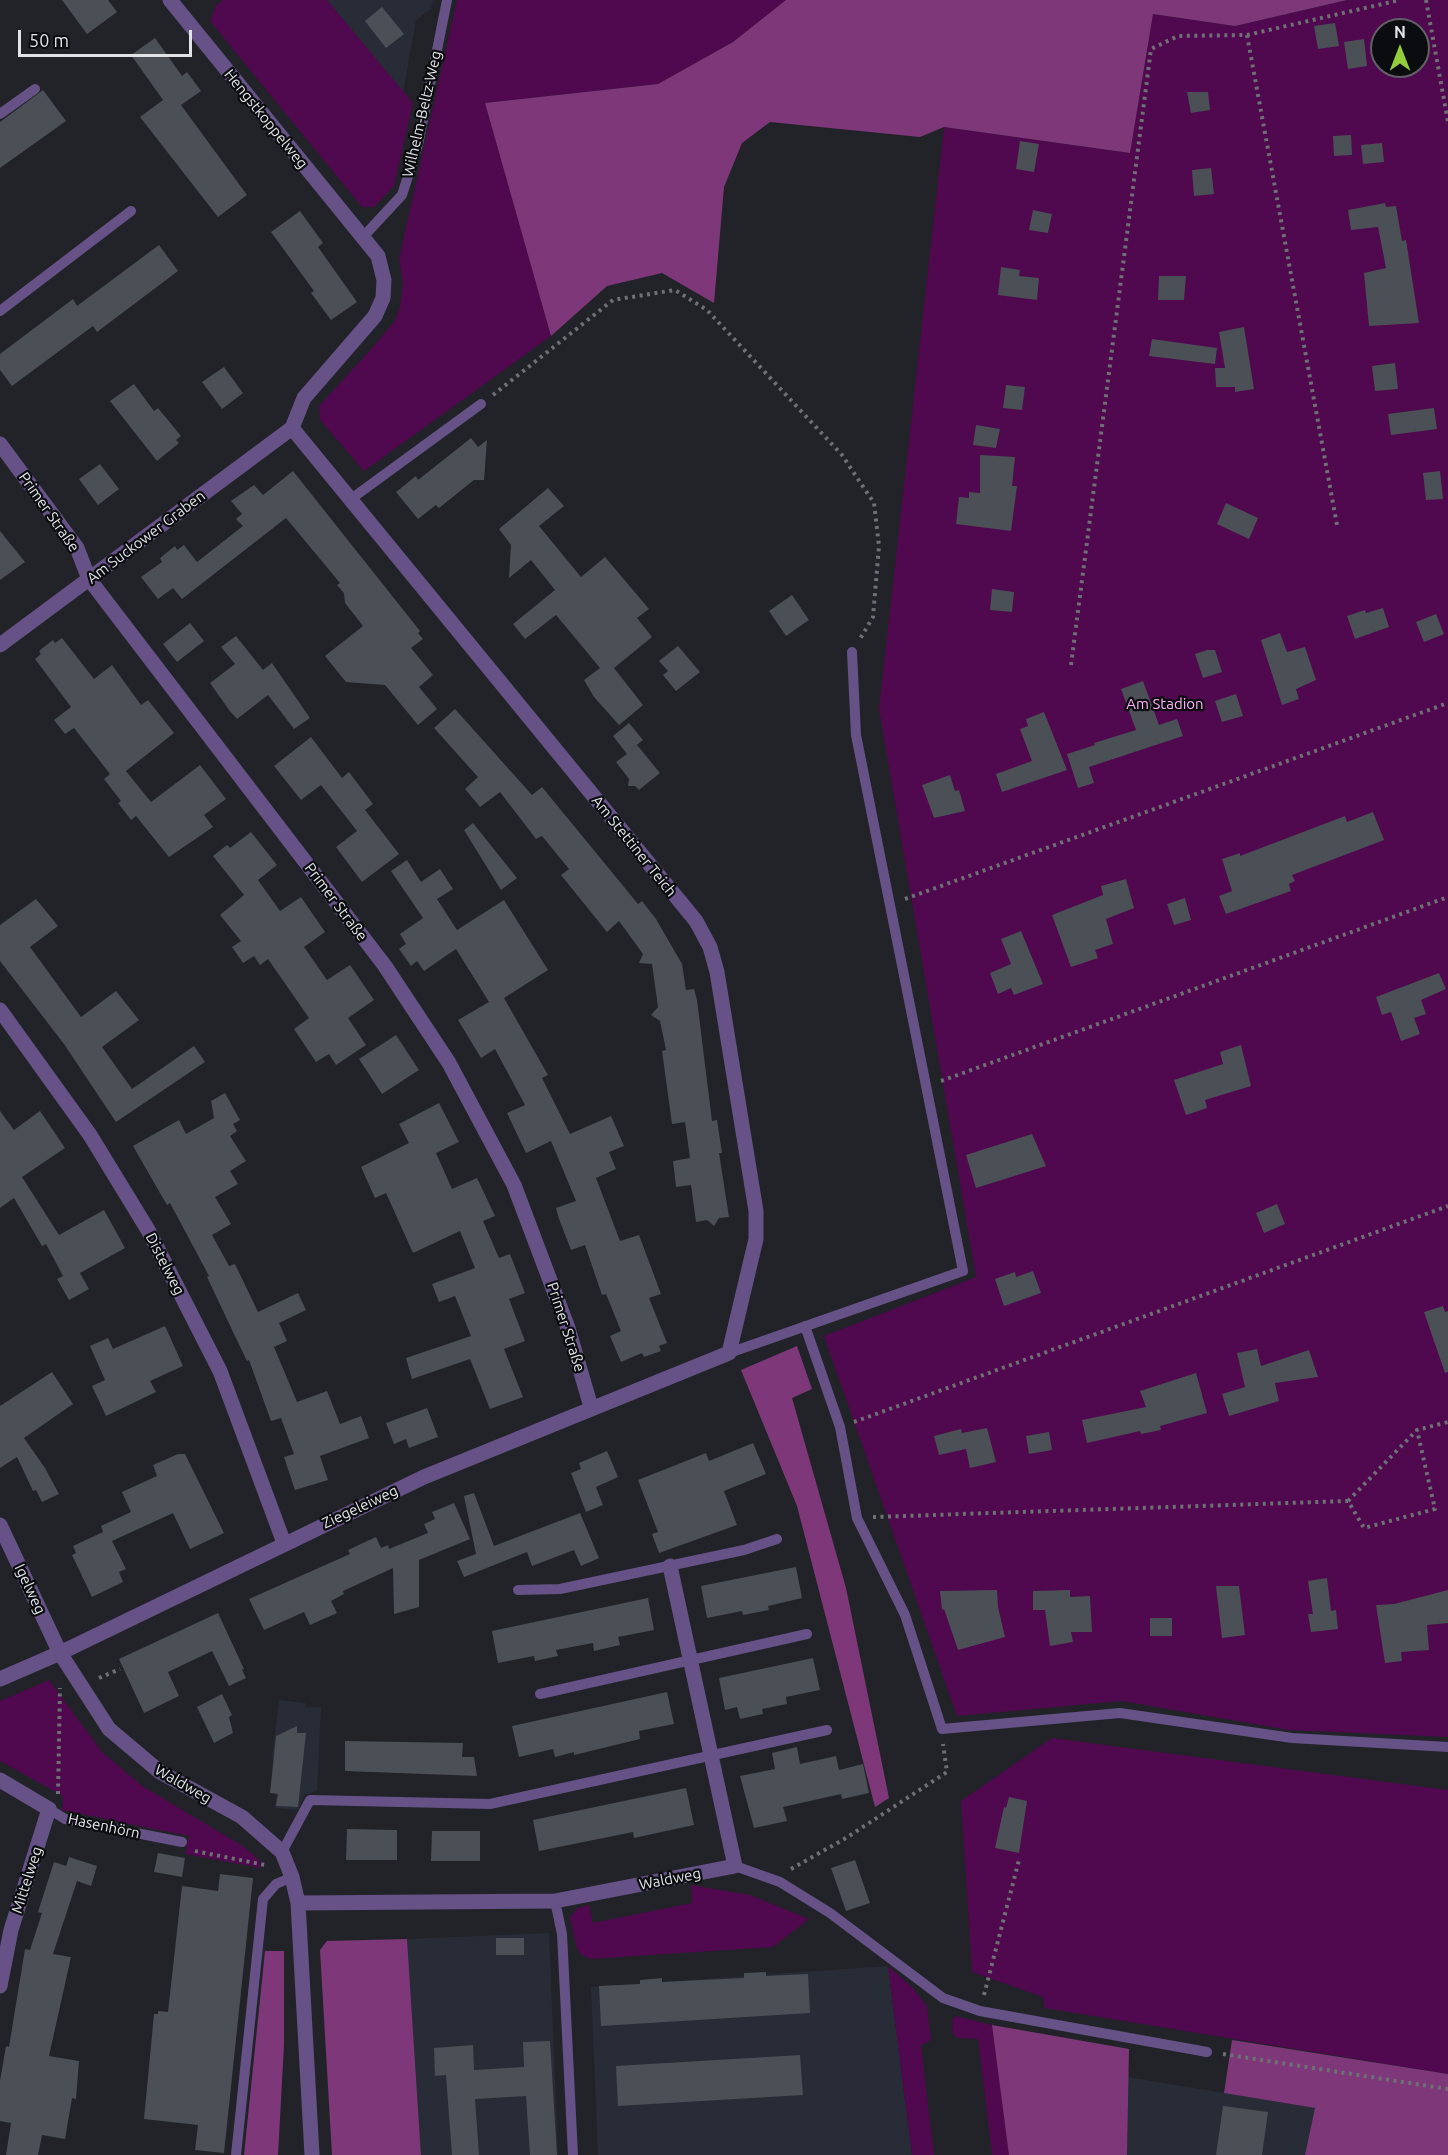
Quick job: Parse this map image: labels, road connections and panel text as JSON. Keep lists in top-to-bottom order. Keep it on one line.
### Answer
{"streets":{"street":["Hengstkoppelweg","Primer Straße","Am Suckower Graben","Am Stettiner Teich","Distelweg","Ziegeleiweg","Igelweg","Waldweg","Hasenhörn","Mittelweg"],"lane":["Wilhelm-Beltz-Weg"]},"crossings":[["Wilhelm-Beltz-Weg","Hengstkoppelweg"],["Primer Straße","Am Suckower Graben"],["Primer Straße","Ziegeleiweg"],["Am Suckower Graben","Am Stettiner Teich"],["Am Stettiner Teich","Ziegeleiweg"],["Distelweg","Ziegeleiweg"],["Ziegeleiweg","Igelweg"],["Ziegeleiweg","Waldweg"],["Igelweg","Waldweg"],["Hasenhörn","Mittelweg"]],"parks":["Am Stadion"],"scale_bar":"50 m","north":"top"}
